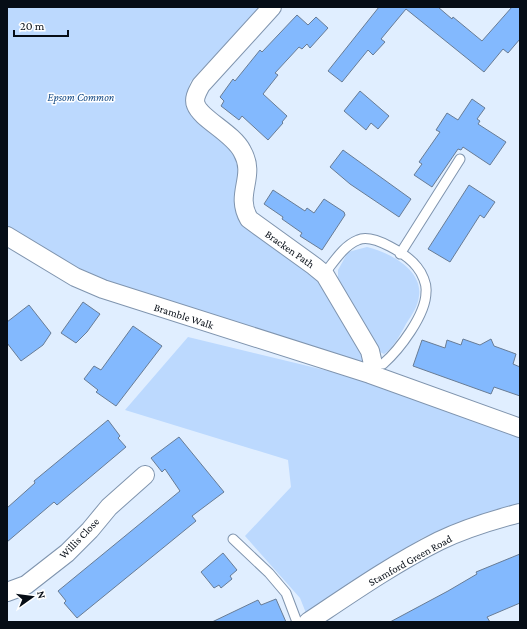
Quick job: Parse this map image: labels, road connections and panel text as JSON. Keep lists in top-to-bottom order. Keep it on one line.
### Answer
{"streets":{"street":["Bracken Path","Bramble Walk","Willis Close","Stamford Green Road"]},"crossings":[["Bracken Path","Bramble Walk"]],"parks":["Epsom Common"],"scale_bar":"20 m","north":"right"}
